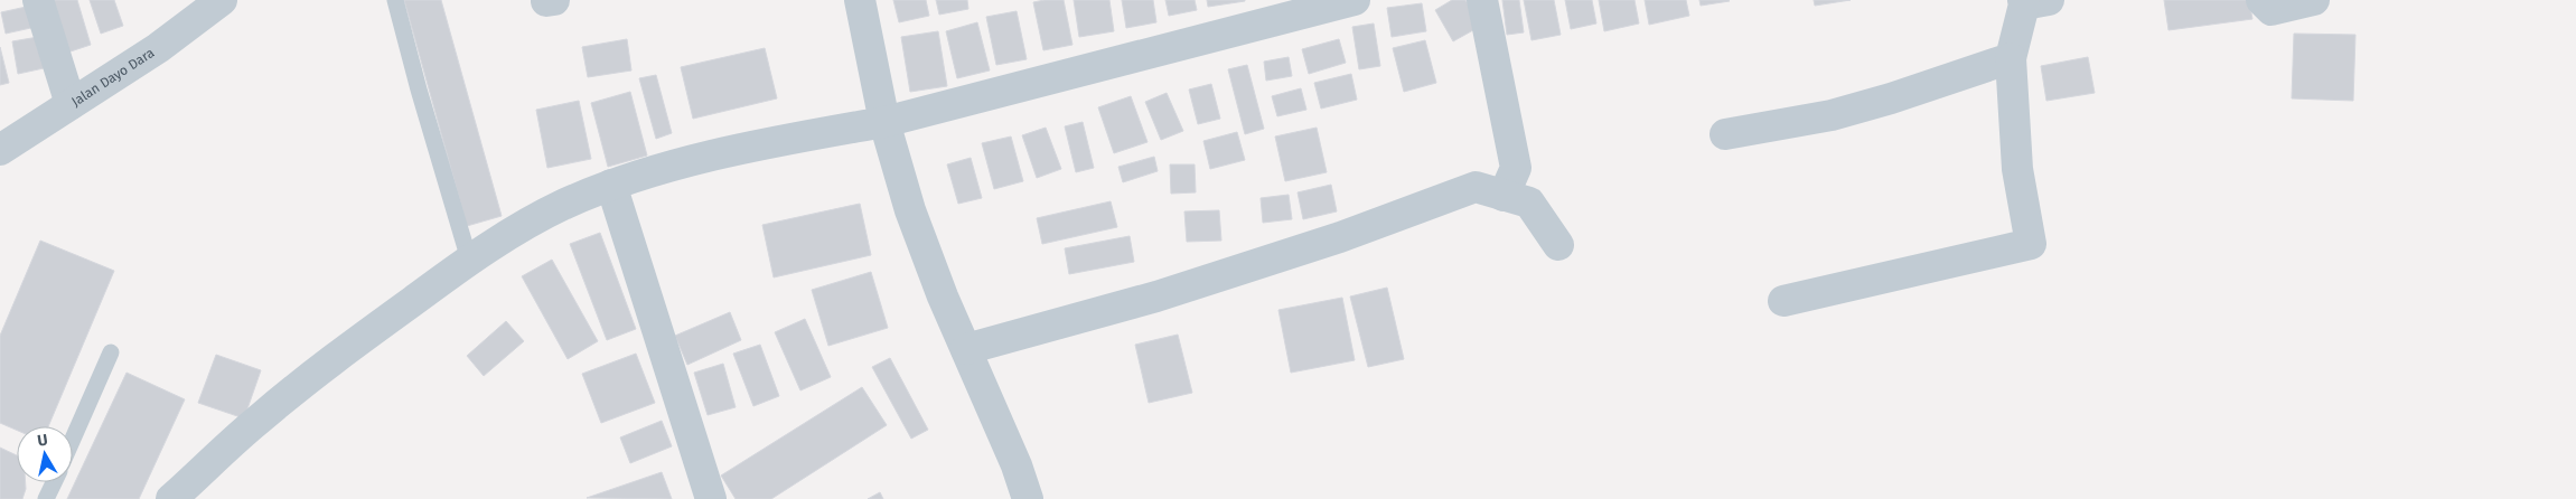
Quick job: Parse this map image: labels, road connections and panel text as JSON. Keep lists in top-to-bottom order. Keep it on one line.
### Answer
{"streets":{"street":["Jalan Dayo Dara"]},"north":"top"}
